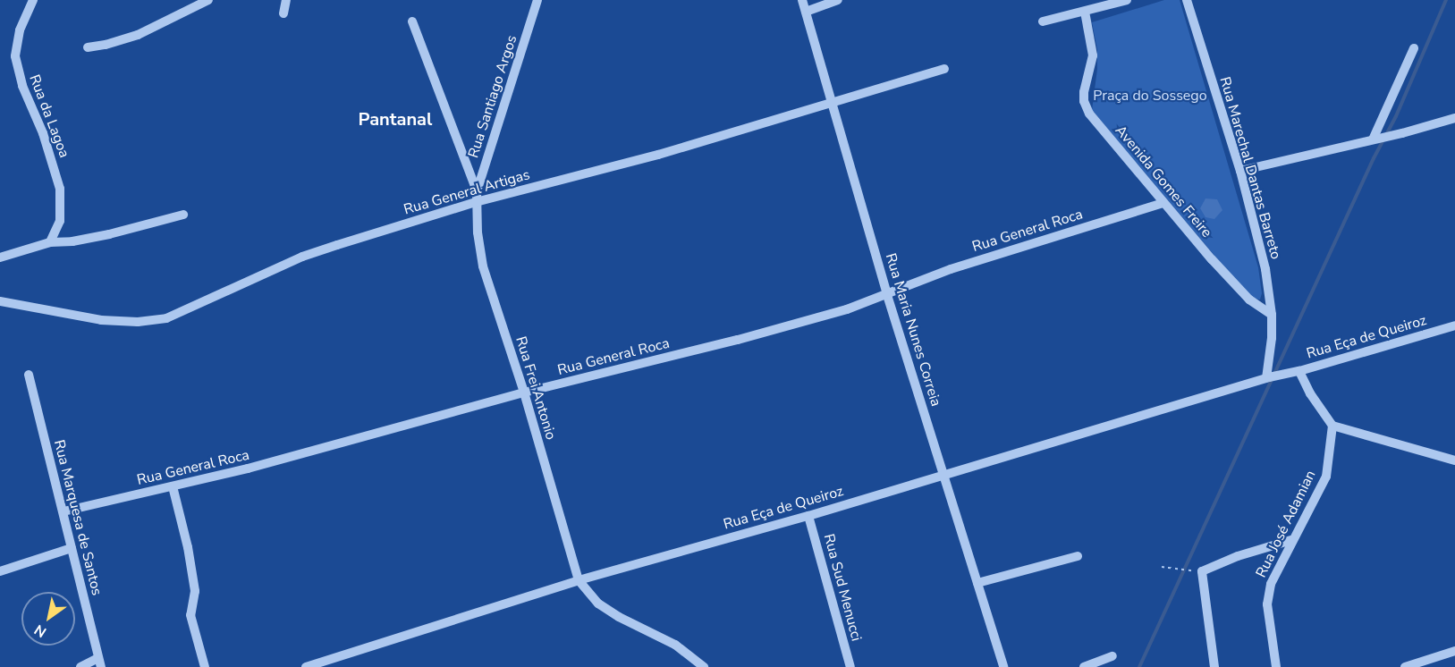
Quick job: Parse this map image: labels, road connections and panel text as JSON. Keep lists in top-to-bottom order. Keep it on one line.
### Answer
{"streets":{"street":["Rua Santiago Argos","Rua da Lagoa","Rua Marechal Dantas Barreto","Avenida Gomes Freire","Rua General Artigas","Rua General Roca","Rua Maria Nunes Correia","Rua Eça de Queiroz","Rua Frei Antonio","Rua Marquesa de Santos","Rua José Adamian","Rua Sud Menucci"]},"crossings":[["Rua Santiago Argos","Rua General Artigas"],["Rua Santiago Argos","Rua Frei Antonio"],["Rua Marechal Dantas Barreto","Avenida Gomes Freire"],["Rua Marechal Dantas Barreto","Rua Eça de Queiroz"],["Avenida Gomes Freire","Rua General Roca"],["Rua General Artigas","Rua Maria Nunes Correia"],["Rua General Artigas","Rua Frei Antonio"],["Rua General Roca","Rua Maria Nunes Correia"],["Rua General Roca","Rua Frei Antonio"],["Rua General Roca","Rua Marquesa de Santos"],["Rua Maria Nunes Correia","Rua Eça de Queiroz"],["Rua Eça de Queiroz","Rua Frei Antonio"],["Rua Eça de Queiroz","Rua Sud Menucci"]],"districts":["Pantanal"],"parks":["Praça do Sossego"],"north":"bottom left"}
